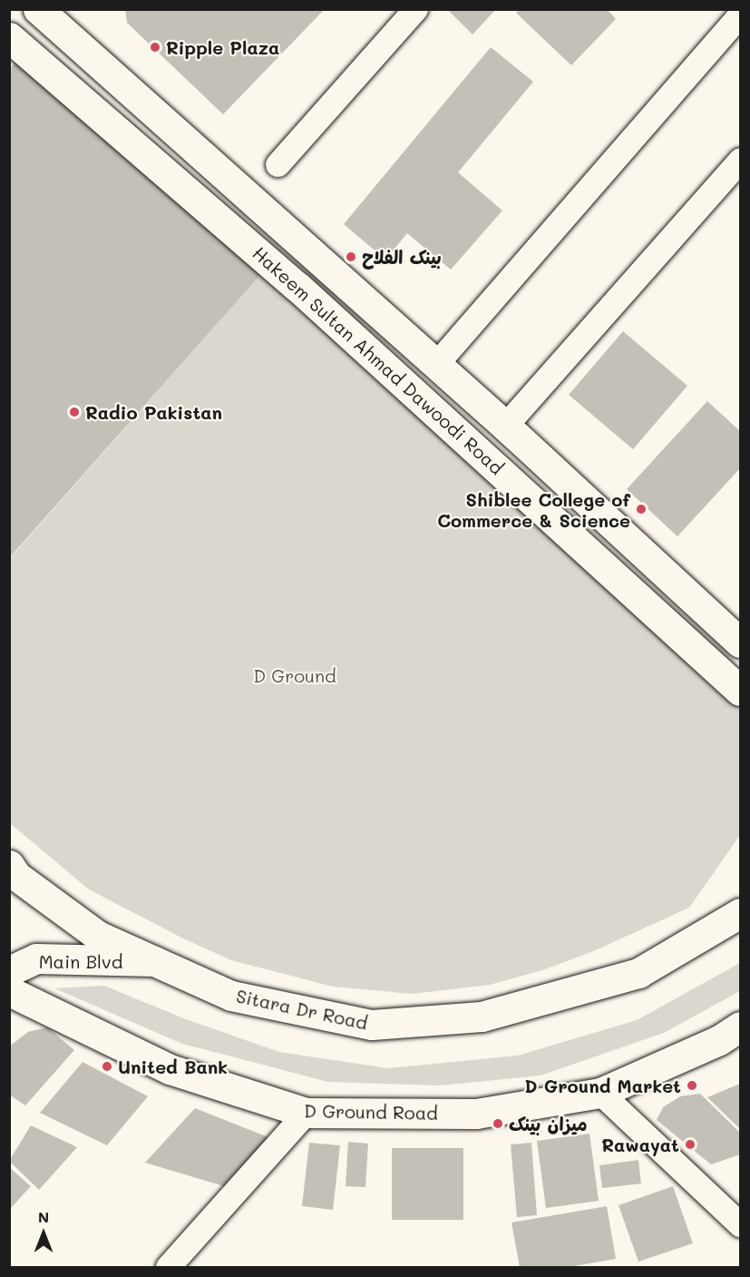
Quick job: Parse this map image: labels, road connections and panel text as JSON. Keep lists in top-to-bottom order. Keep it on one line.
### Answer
{"streets":{"street":["Hakeem Sultan Ahmad Dawoodi Road","Main Blvd","Sitara Dr Road","D Ground Road"]},"crossings":[["Main Blvd","Sitara Dr Road"]],"parks":["D Ground"],"places":["Ripple Plaza","بینک الفلاح","Radio Pakistan","Shiblee College of Commerce & Science","United Bank","D Ground Market","میزان بینک","Rawayat"],"north":"top"}
